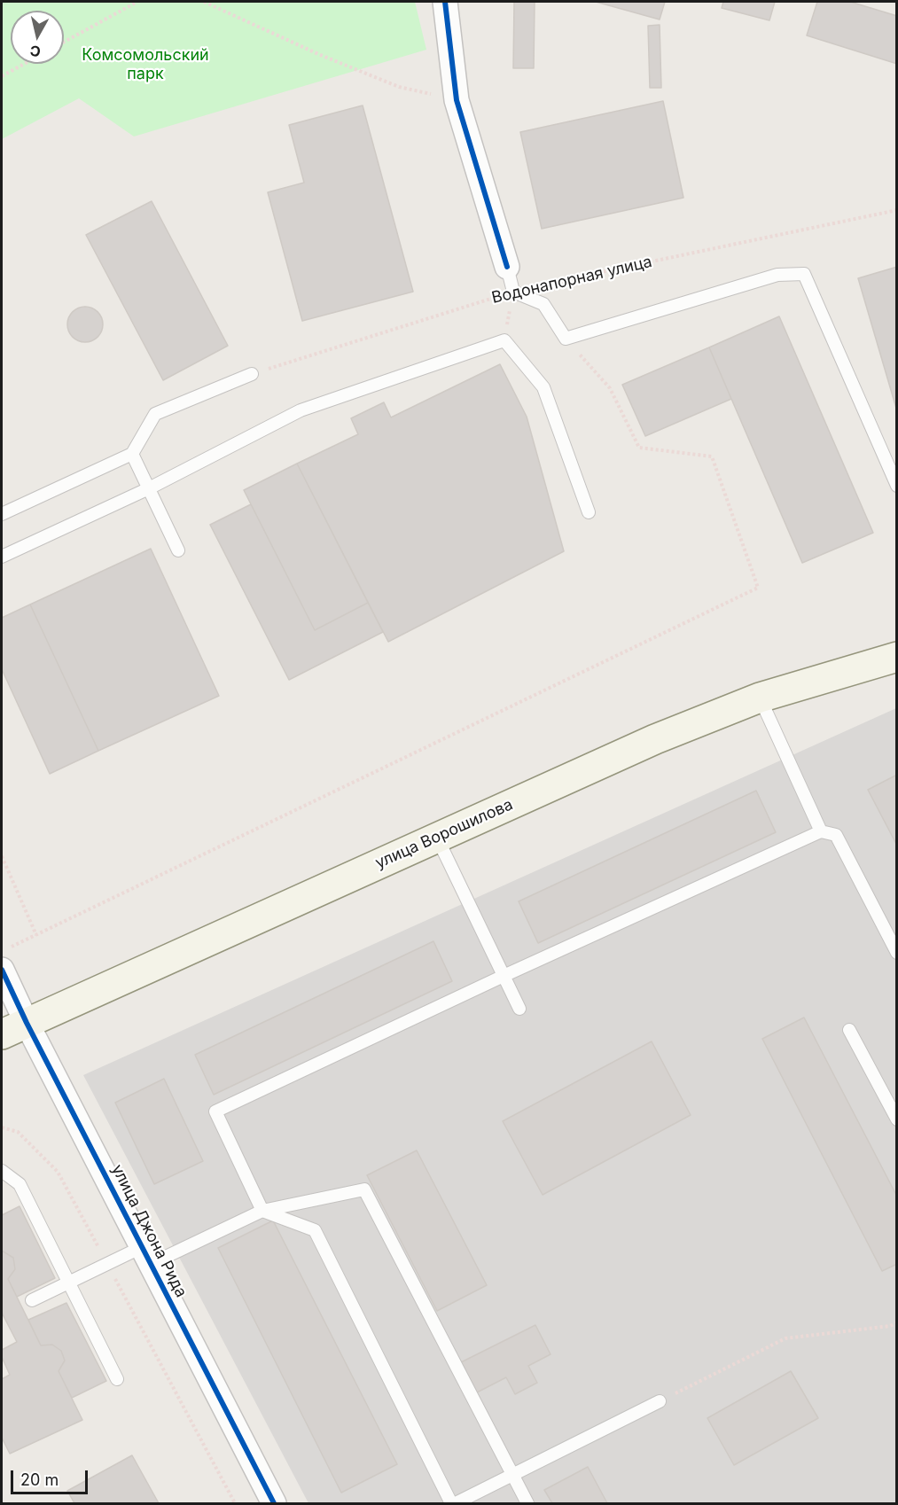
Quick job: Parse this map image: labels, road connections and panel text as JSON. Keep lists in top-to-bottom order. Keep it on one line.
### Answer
{"streets":{"main road":["улица Ворошилова"],"street":["улица Джона Рида"],"path":["Водонапорная улица"]},"crossings":[["улица Ворошилова","улица Джона Рида"]],"parks":["Комсомольский парк"],"scale_bar":"20 m","north":"bottom"}
